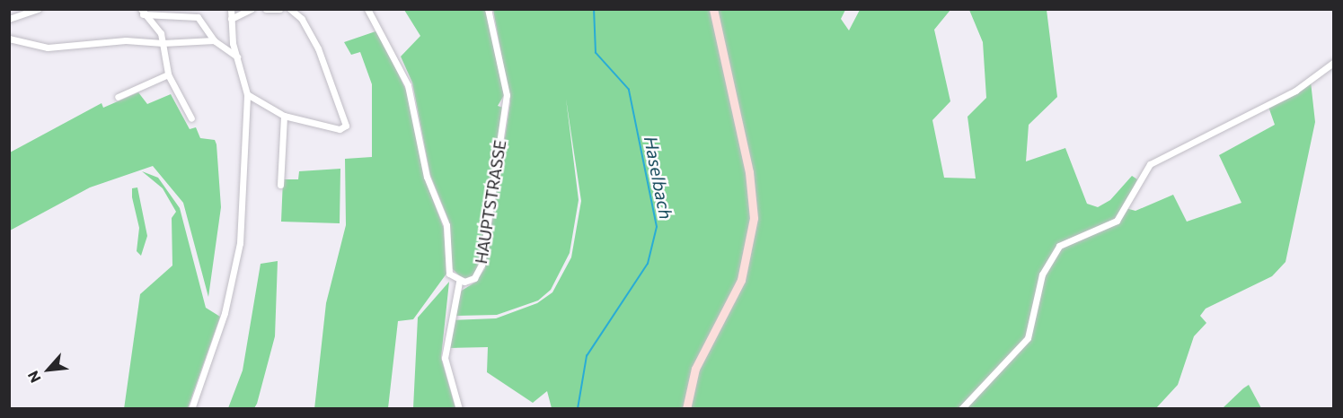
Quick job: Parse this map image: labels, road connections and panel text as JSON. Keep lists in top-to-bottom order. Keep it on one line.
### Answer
{"streets":{"street":["HAUPTSTRASSE"]},"water":["Haselbach"],"north":"bottom left"}
